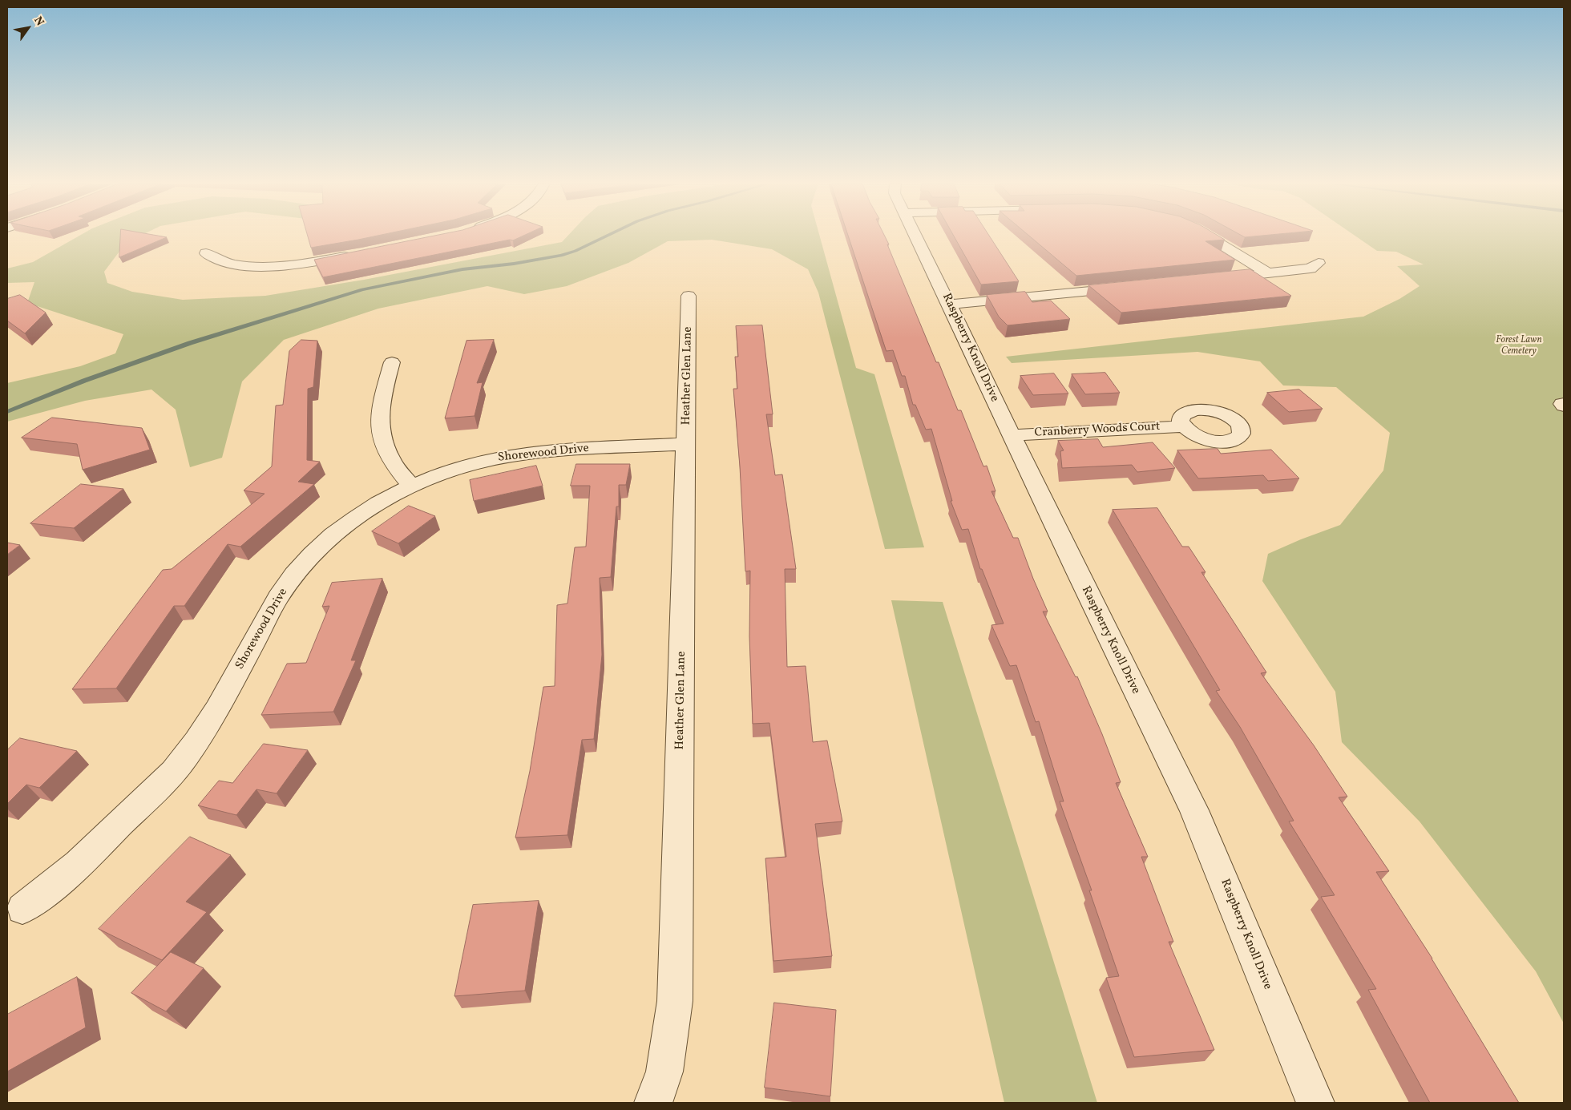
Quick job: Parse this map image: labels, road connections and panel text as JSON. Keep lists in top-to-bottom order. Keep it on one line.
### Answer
{"streets":{"street":["Raspberry Knoll Drive","Heather Glen Lane","Cranberry Woods Court","Shorewood Drive"]},"crossings":[["Raspberry Knoll Drive","Cranberry Woods Court"],["Heather Glen Lane","Shorewood Drive"]],"parks":["Forest Lawn Cemetery"],"north":"top right"}
